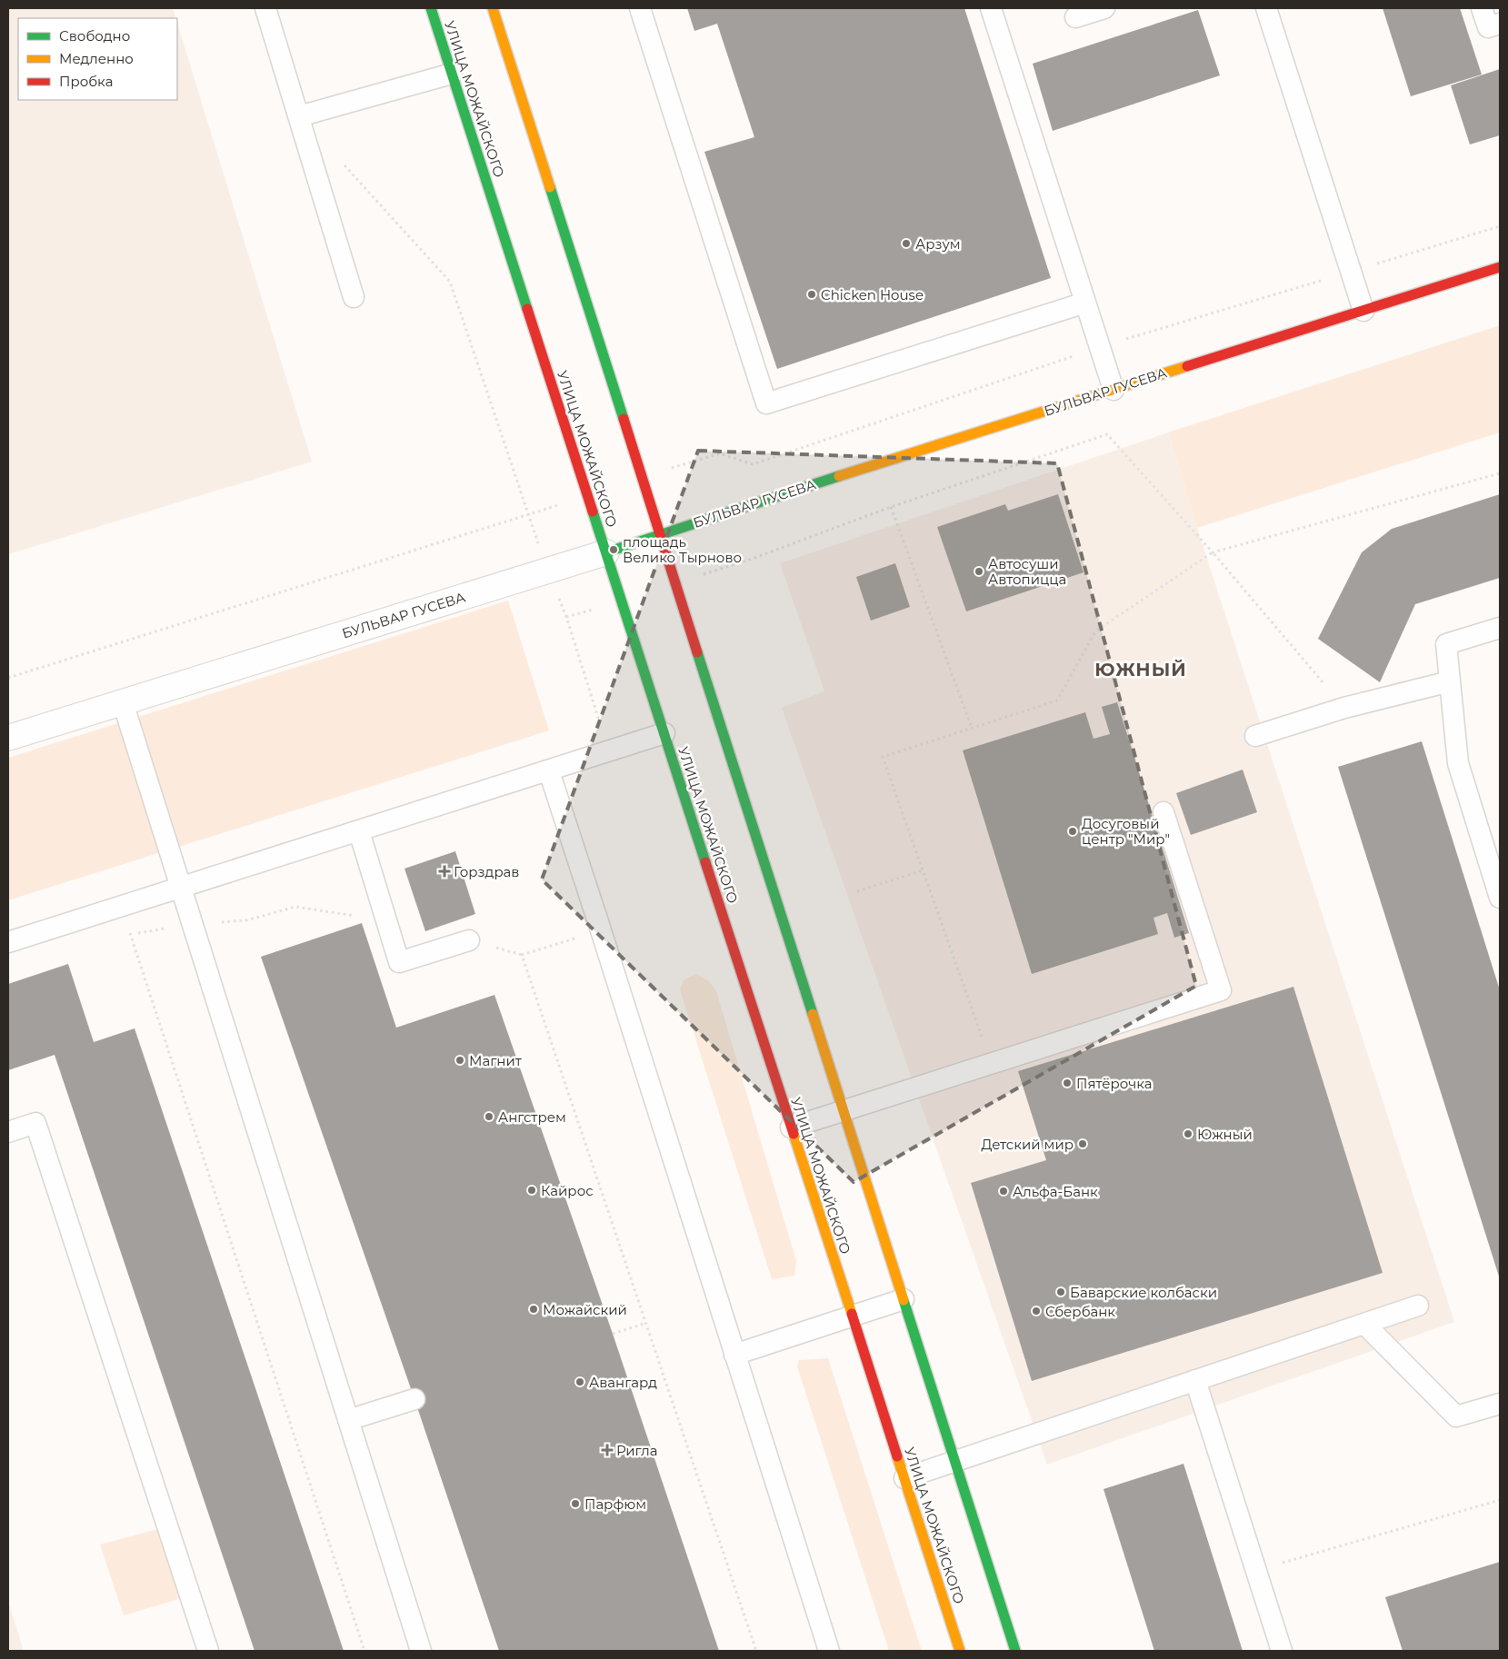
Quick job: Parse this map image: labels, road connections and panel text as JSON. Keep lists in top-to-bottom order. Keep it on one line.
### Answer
{"streets":{"main road":["УЛИЦА МОЖАЙСКОГО","БУЛЬВАР ГУСЕВА"]},"crossings":[["УЛИЦА МОЖАЙСКОГО","БУЛЬВАР ГУСЕВА"]],"districts":["ЮЖНЫЙ"],"places":{"other":["Арзум","Chicken House","площадь Велико Тырново","Автосуши Автопицца","Досуговый центр \"Мир\"","Магнит","Пятёрочка","Ангстрем","Южный","Детский мир","Кайрос","Альфа-Банк","Баварские колбаски","Можайский","Сбербанк","Авангард","Парфюм"],"health":["Горздрав","Ригла"]},"legend":["Свободно","Медленно","Пробка"]}
